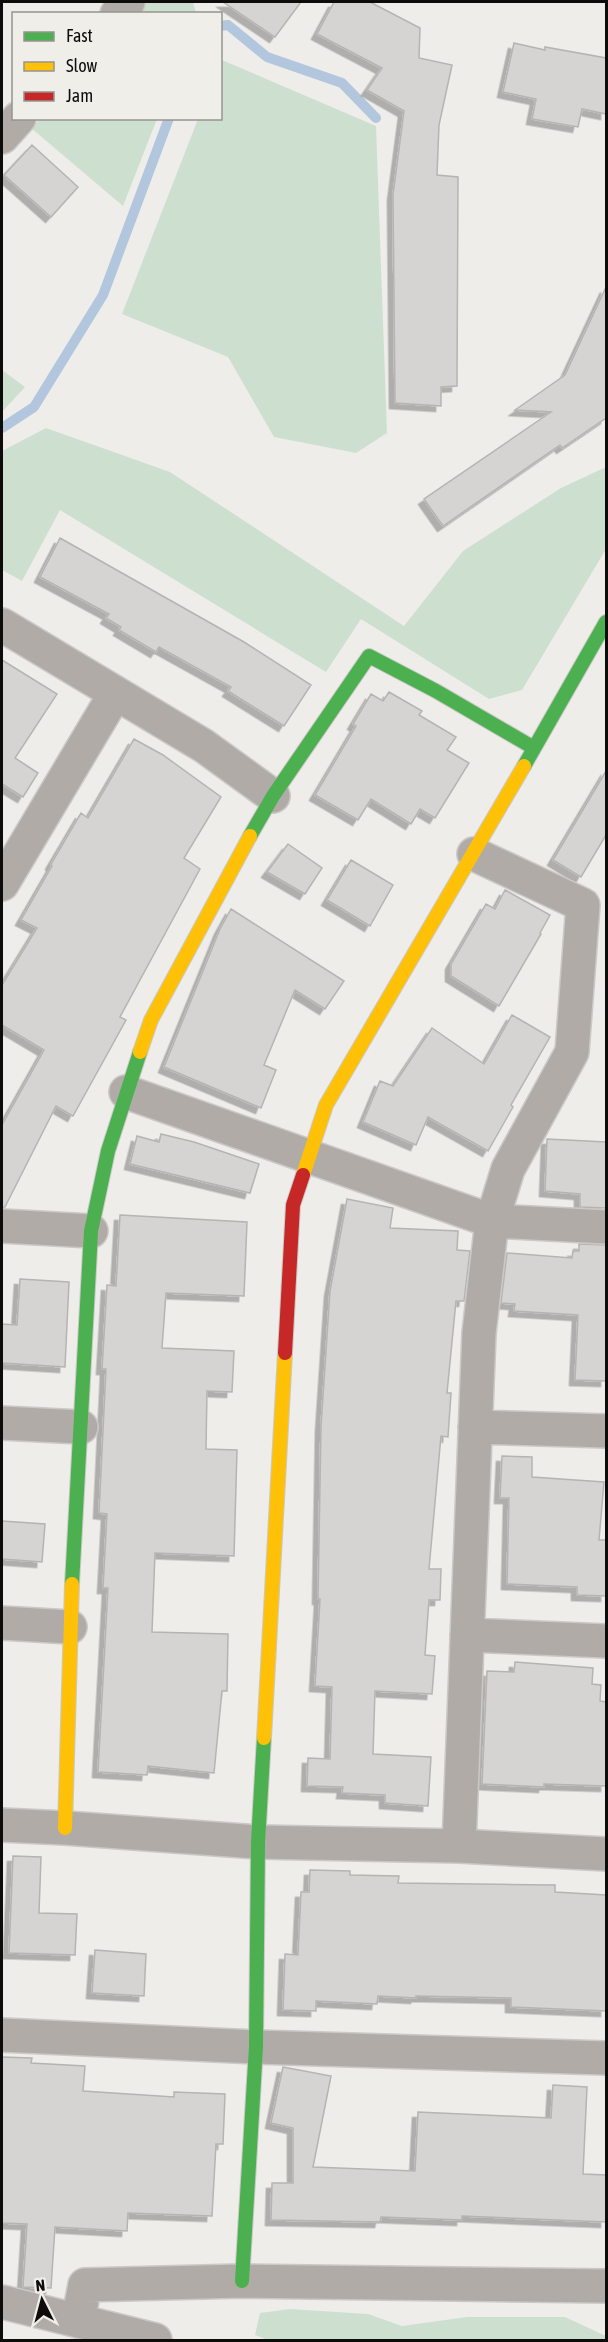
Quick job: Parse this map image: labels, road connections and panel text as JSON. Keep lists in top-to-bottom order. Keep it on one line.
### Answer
{"legend":["Fast","Slow","Jam"],"north":"top"}
